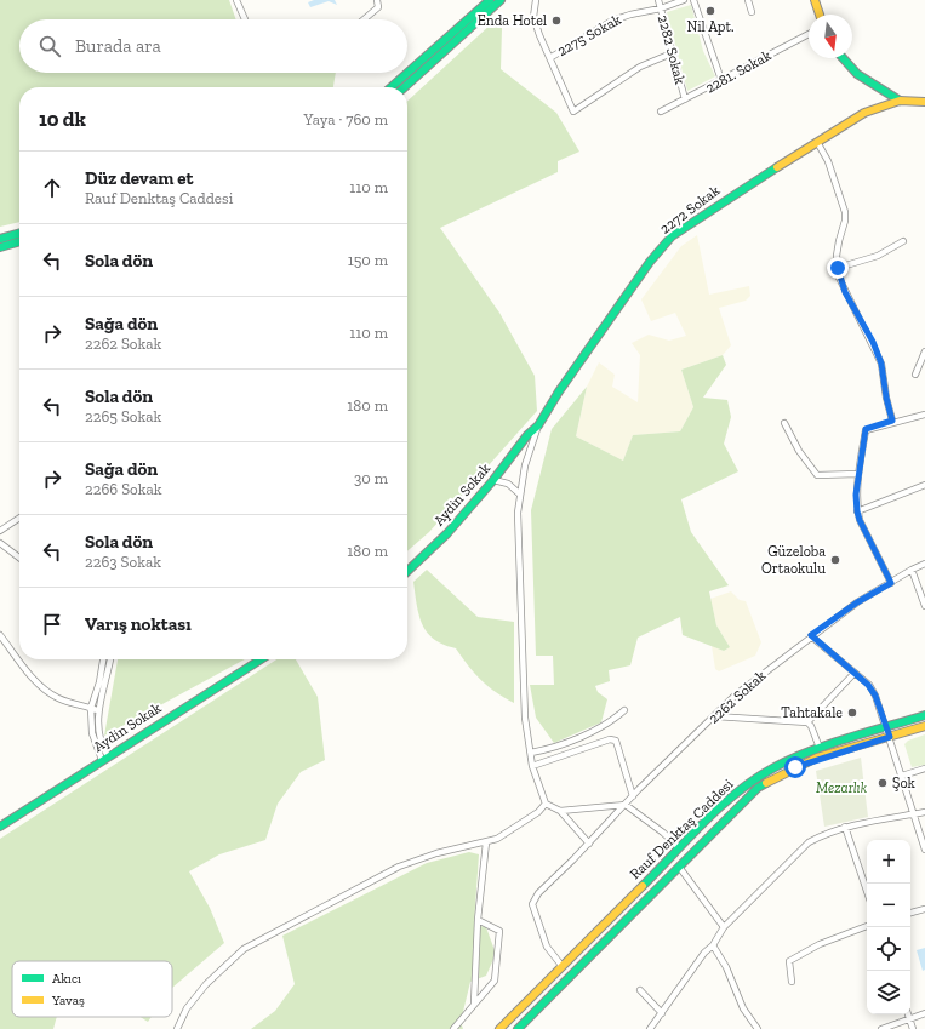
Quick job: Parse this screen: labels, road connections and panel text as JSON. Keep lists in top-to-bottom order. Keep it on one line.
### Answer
{"streets":{"main road":["2272 Sokak","Aydin Sokak","Rauf Denktaş Caddesi"],"street":["2275 Sokak","2282 Sokak","2281. Sokak","2262 Sokak"]},"crossings":[["2275 Sokak","2282 Sokak"],["2282 Sokak","2281. Sokak"],["2272 Sokak","Aydin Sokak"],["2262 Sokak","Rauf Denktaş Caddesi"]],"parks":["Mezarlık"],"places":["Nil Apt.","Enda Hotel","Güzeloba Ortaokulu","Tahtakale","Şok"],"legend":["Akıcı","Yavaş"],"north":"bottom","page":{"search":"Burada ara","heading":["10 dk","Yaya · 760 m"],"list":[["Düz devam et","Rauf Denktaş Caddesi","110 m"],["Sola dön","150 m"],["Sağa dön","2262 Sokak","110 m"],["Sola dön","2265 Sokak","180 m"],["Sağa dön","2266 Sokak","30 m"],["Sola dön","2263 Sokak","180 m"],"Varış noktası"],"map_buttons":["+","−"]}}
